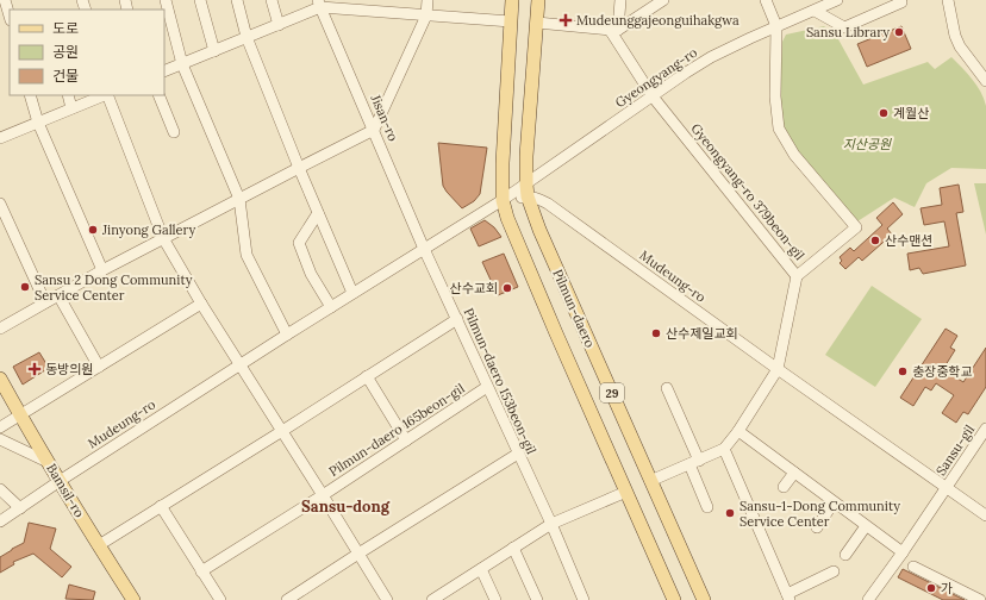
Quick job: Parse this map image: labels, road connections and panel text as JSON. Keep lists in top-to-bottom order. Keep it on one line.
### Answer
{"streets":{"main road":["Pilmun-daero","29","Bamsil-ro"],"street":["Gyeongyang-ro","Jisan-ro","Gyeongyang-ro 379beon-gil","Mudeung-ro","Pilmun-daero 153beon-gil","Pilmun-daero 165beon-gil","Sansu-gil"]},"crossings":[["Gyeongyang-ro","Gyeongyang-ro 379beon-gil"],["Gyeongyang-ro","Mudeung-ro"],["Gyeongyang-ro","Pilmun-daero"],["Jisan-ro","Mudeung-ro"],["Jisan-ro","Pilmun-daero 153beon-gil"],["Gyeongyang-ro 379beon-gil","Mudeung-ro"],["Mudeung-ro","Pilmun-daero"],["Mudeung-ro","Pilmun-daero 153beon-gil"],["Mudeung-ro","Sansu-gil"],["Mudeung-ro","Bamsil-ro"],["Pilmun-daero 153beon-gil","Pilmun-daero 165beon-gil"]],"districts":["Sansu-dong"],"parks":["지산공원"],"places":{"health":["Mudeunggajeonguihakgwa","동방의원"],"other":["Sansu Library","계월산","Jinyong Gallery","산수맨션","Sansu 2 Dong Community Service Center","산수교회","산수제일교회","충장중학교","Sansu-1-Dong Community Service Center","가"]},"legend":["도로","공원","건물"]}
